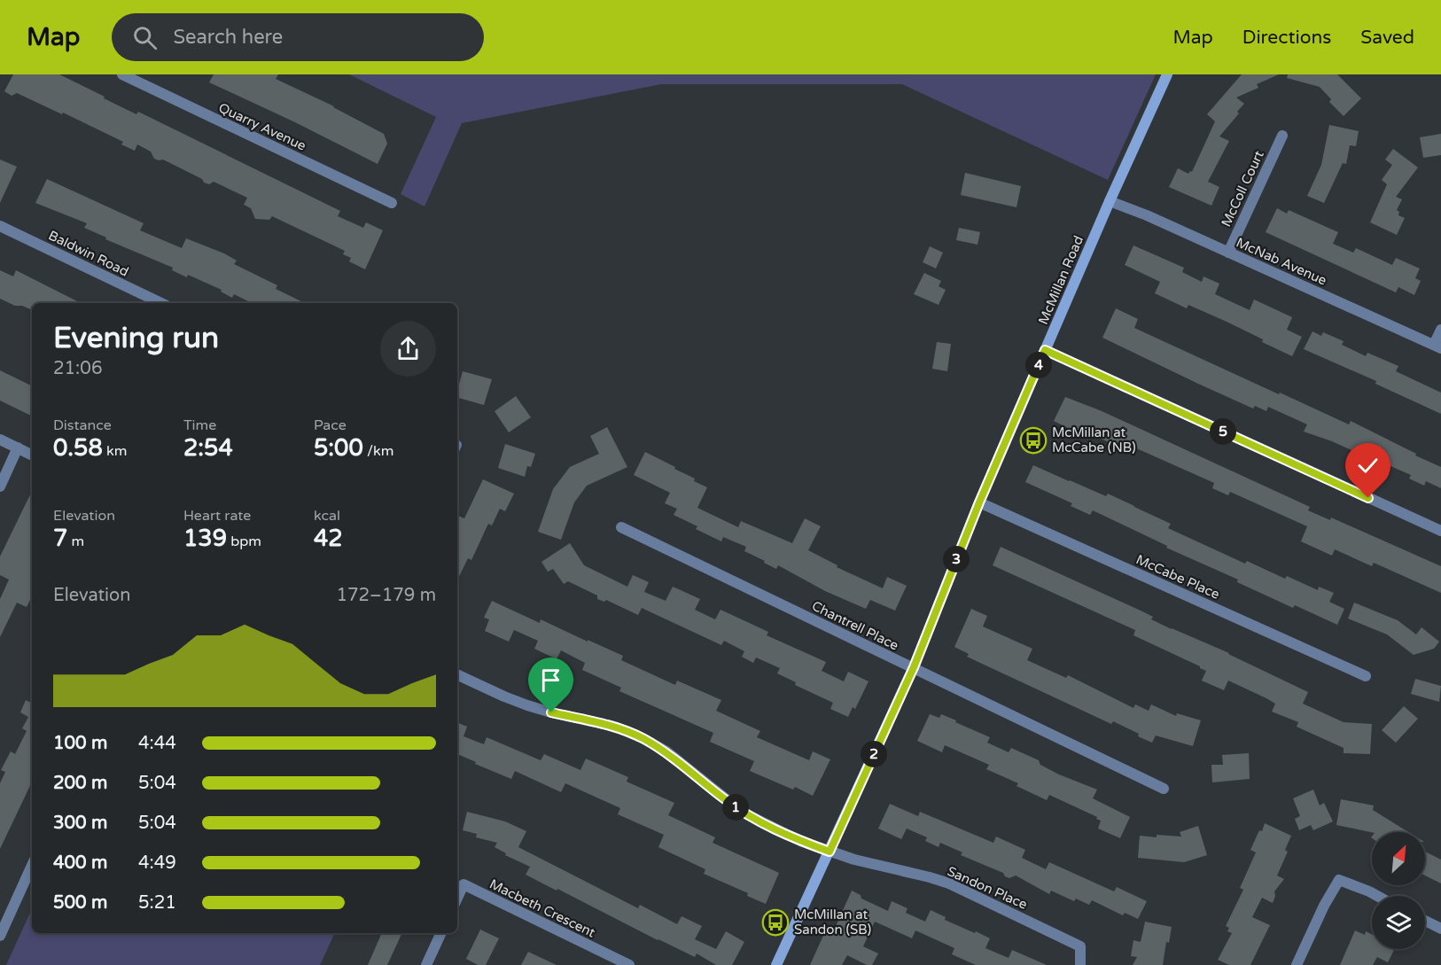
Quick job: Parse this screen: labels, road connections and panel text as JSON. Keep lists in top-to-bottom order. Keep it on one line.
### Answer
{"streets":{"main road":["McMillan Road"],"street":["Quarry Avenue","McColl Court","Baldwin Road","McNab Avenue","McCabe Place","Chantrell Place","Sandon Place","Macbeth Crescent"]},"crossings":[["McColl Court","McNab Avenue"],["McNab Avenue","McMillan Road"],["McMillan Road","McCabe Place"],["McMillan Road","Chantrell Place"],["McMillan Road","Sandon Place"]],"places":{"bus stop":["McMillan at McCabe (NB)","McMillan at Sandon (SB)"]},"north":"top right","page":{"header":"Map","search":"Search here","nav":["Map","Directions","Saved"],"heading":["Evening run","21:06"],"pins":["4","5","3","2","1"],"stats":[["Distance","0.58 km"],["Time","2:54"],["Pace","5:00 /km"],["Elevation","7 m"],["Heart rate","139 bpm"],["kcal","42"]],"chart":["Elevation","172–179 m"],"list":[{"name":"100 m","note":"4:44"},{"name":"200 m","note":"5:04"},{"name":"300 m","note":"5:04"},{"name":"400 m","note":"4:49"},{"name":"500 m","note":"5:21"}]}}
